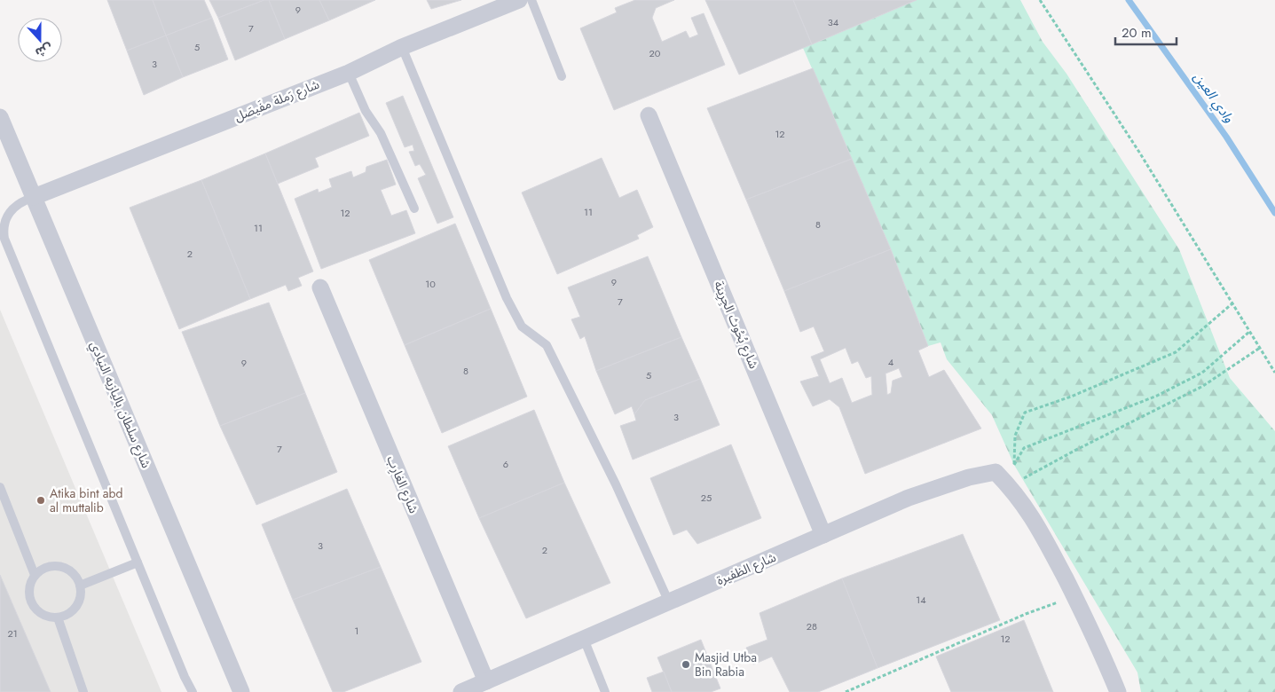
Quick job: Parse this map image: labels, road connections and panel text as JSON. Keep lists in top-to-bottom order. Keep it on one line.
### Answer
{"streets":{"street":["شارع رَملة مفَيصَل","شارع بُحُوث الجِرِينة","شارع سلطان باليازيه النيادي","شارع الغارِب","شارع الظفيرة"]},"crossings":[["شارع رَملة مفَيصَل","شارع سلطان باليازيه النيادي"],["شارع بُحُوث الجِرِينة","شارع الظفيرة"],["شارع الغارِب","شارع الظفيرة"]],"water":["وادي العين"],"places":["Atika bint abd al muttalib","Masjid Utba Bin Rabia"],"house_numbers":["9","34","7","5","20","3","12","11","12","8","11","2","9","10","7","4","9","8","5","3","7","6","25","3","2","14","28","1","21","12"],"scale_bar":"20 m","north":"bottom"}
